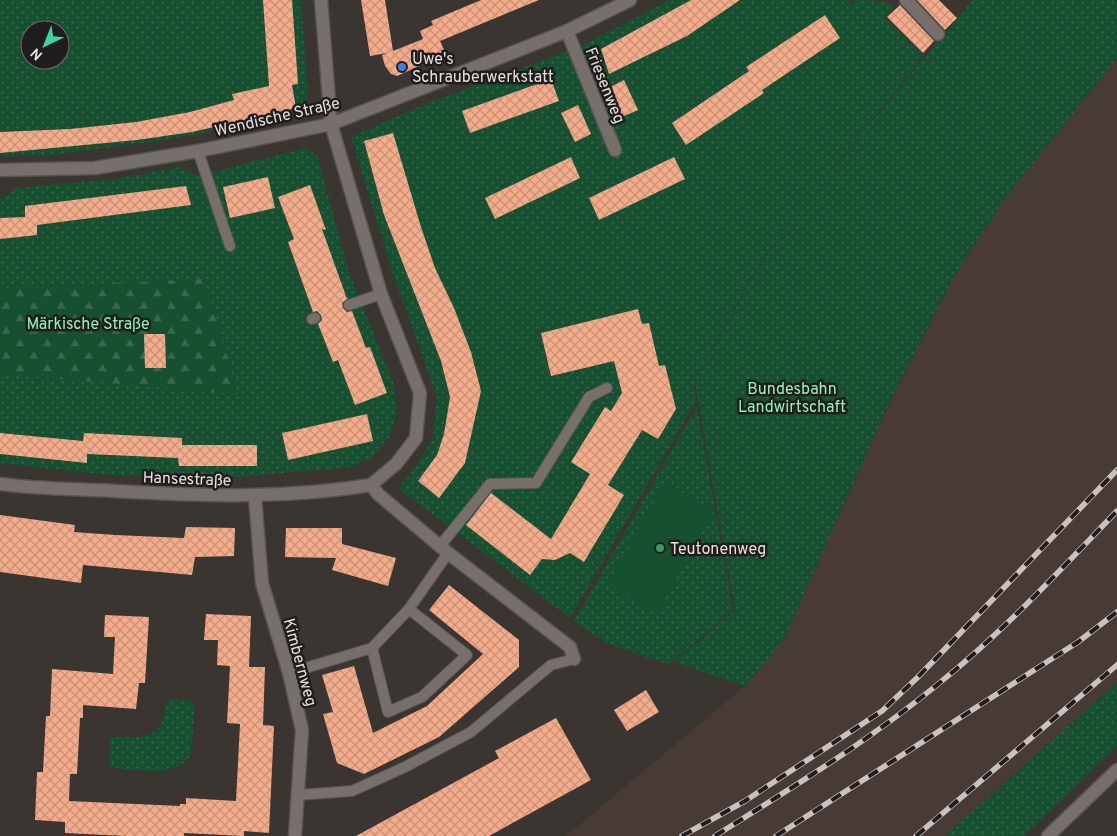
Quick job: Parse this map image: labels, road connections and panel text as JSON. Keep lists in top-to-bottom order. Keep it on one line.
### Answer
{"streets":{"street":["Friesenweg","Wendische Straße","Hansestraße","Kimbernweg"]},"crossings":[["Friesenweg","Wendische Straße"],["Hansestraße","Kimbernweg"]],"parks":["Märkische Straße","Bundesbahn Landwirtschaft"],"places":["Uwe's Schrauberwerkstatt","Teutonenweg"],"north":"bottom left"}
